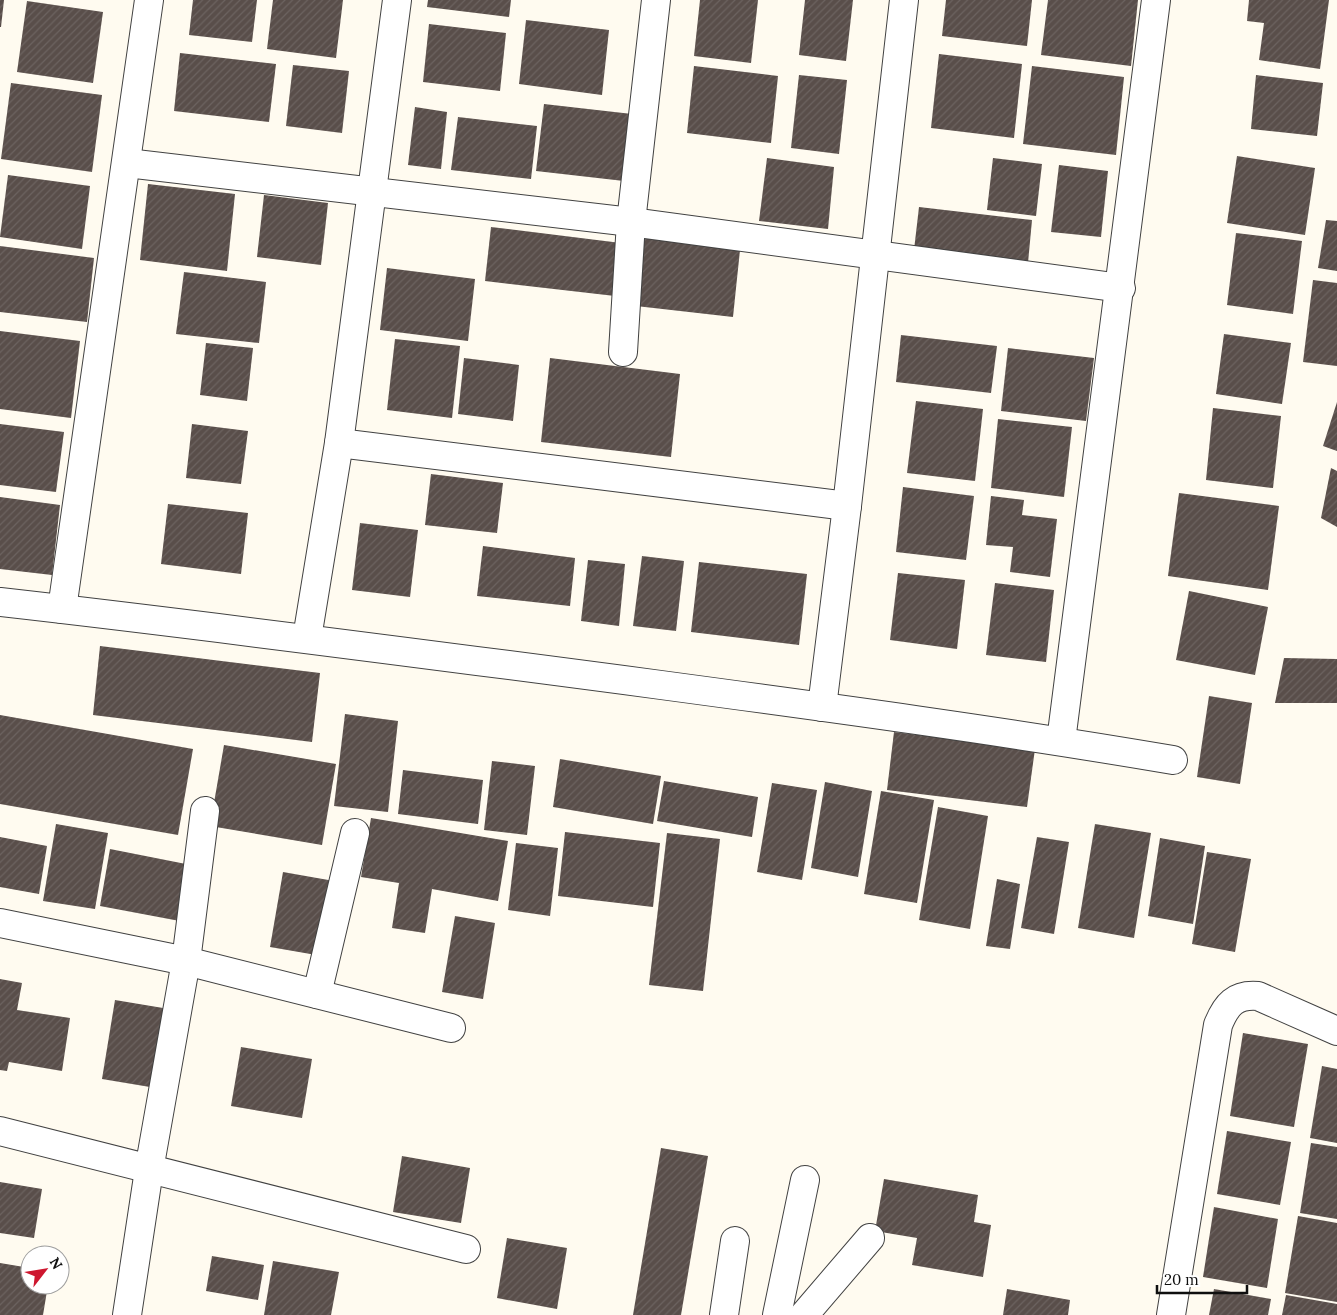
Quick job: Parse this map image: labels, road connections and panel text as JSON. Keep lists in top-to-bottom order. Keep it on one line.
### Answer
{"scale_bar":"20 m","north":"top right"}
